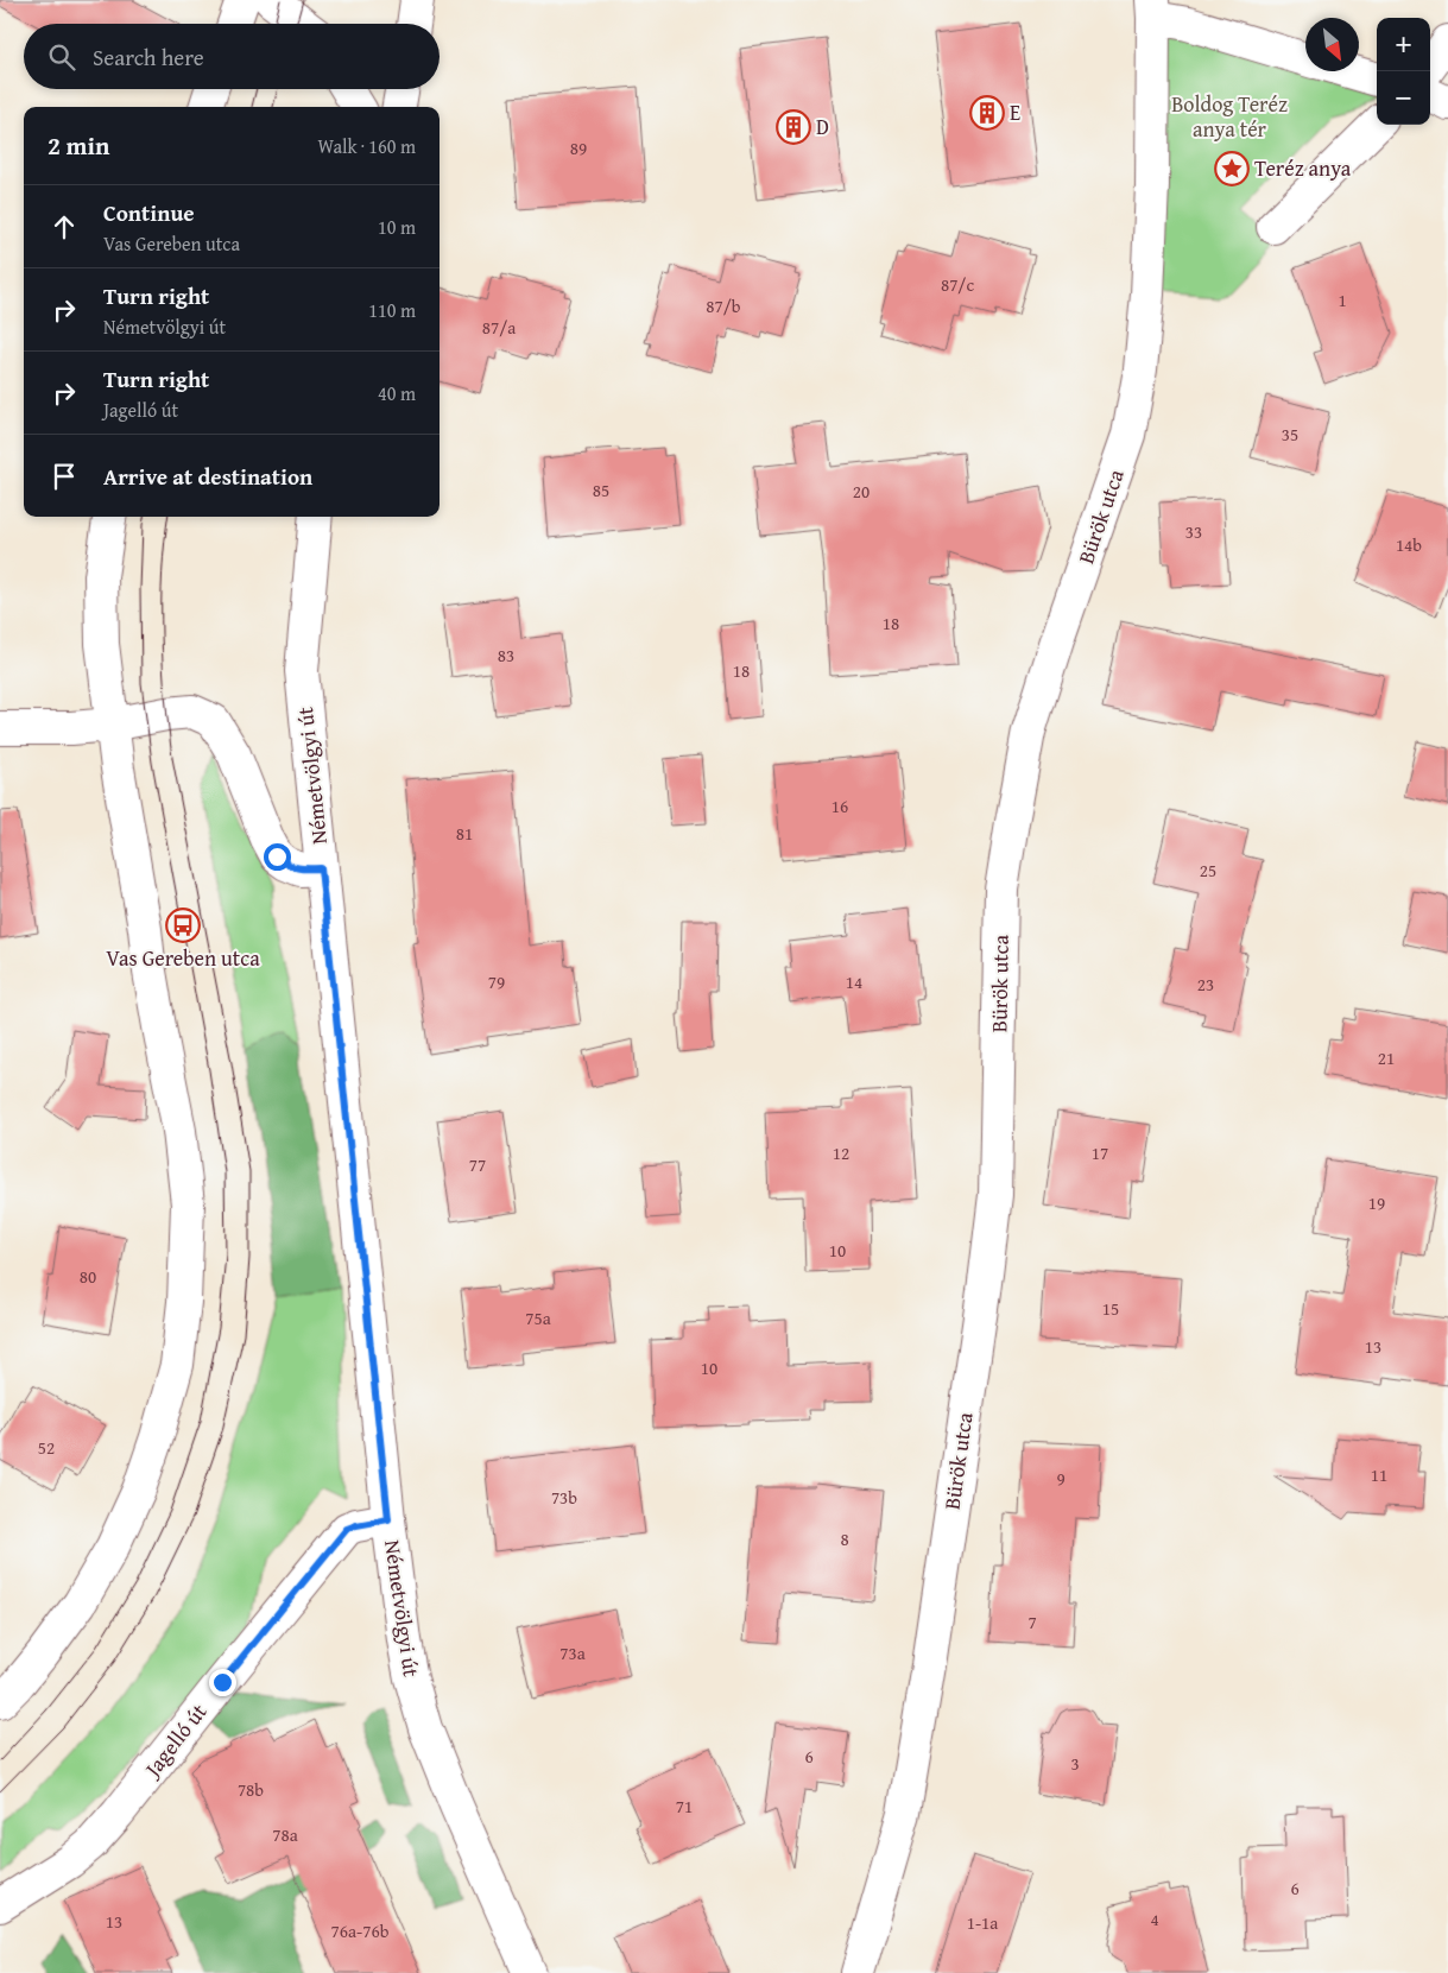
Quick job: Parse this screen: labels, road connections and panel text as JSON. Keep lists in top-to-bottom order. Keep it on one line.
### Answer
{"streets":{"street":["Bürök utca","Németvölgyi út","Jagelló út"]},"crossings":[["Németvölgyi út","Jagelló út"]],"parks":["Boldog Teréz anya tér"],"places":{"building":["E","D"],"place":["Teréz anya"],"bus stop":["Vas Gereben utca"]},"house_numbers":["89","87/c","1","87/b","87/a","35","85","20","33","14b","18","83","18","16","81","25","79","14","23","21","12","17","77","19","10","80","15","75a","13","10","52","11","9","73b","8","7","73a","6","3","78b","71","78a","6","4","13","1-1a","76a-76b"],"north":"bottom right","page":{"map_buttons":["+","−"],"search":"Search here","heading":["2 min","Walk · 160 m"],"list":[["Continue","Vas Gereben utca","10 m"],["Turn right","Németvölgyi út","110 m"],["Turn right","Jagelló út","40 m"],"Arrive at destination"]}}
